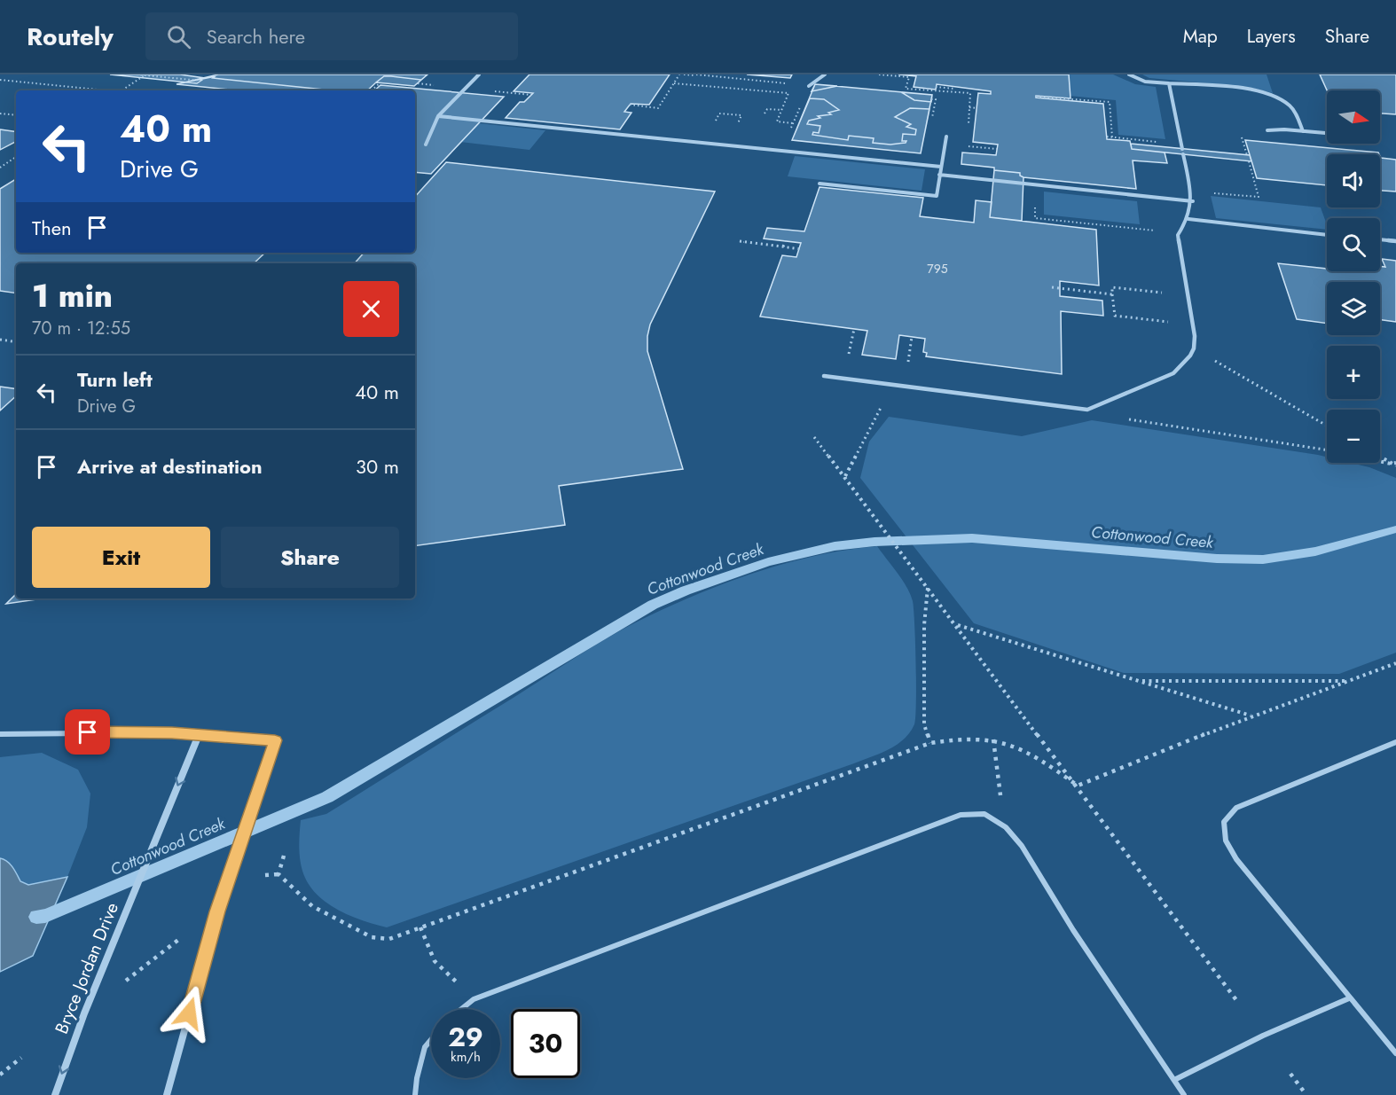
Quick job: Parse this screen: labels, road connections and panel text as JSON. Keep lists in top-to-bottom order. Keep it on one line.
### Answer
{"streets":{"street":["Bryce Jordan Drive"]},"one_way":["Bryce Jordan Drive"],"water":["Cottonwood Creek"],"house_numbers":["795"],"north":"right","page":{"header":"Routely","search":"Search here","nav":["Map","Layers","Share"],"map_buttons":["+","−"],"turn":["40 m","Drive G"],"then":"Then","heading":["1 min","70 m · 12:55"],"list":[{"name":"Turn left","note":"Drive G","value":"40 m"},{"name":"Arrive at destination","value":"30 m"}],"buttons":["Exit","Share"],"speed":"29 km/h","limit":"30"}}
